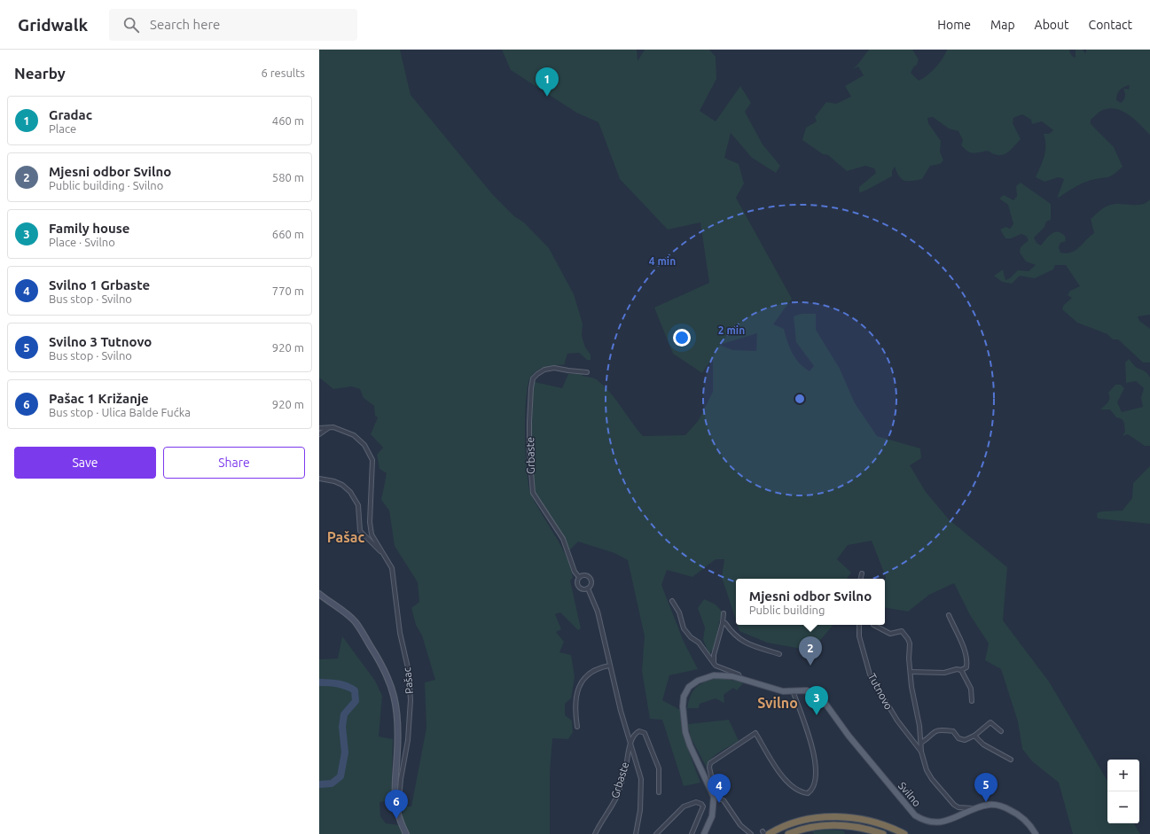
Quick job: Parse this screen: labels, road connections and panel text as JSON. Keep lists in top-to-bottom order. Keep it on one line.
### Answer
{"streets":{"main road":["Svilno"],"street":["Grbaste","Pašac","Tutnovo"]},"crossings":[["Tutnovo","Svilno"]],"districts":["Pašac","Svilno"],"page":{"header":"Gridwalk","search":"Search here","nav":["Home","Map","About","Contact"],"heading":["Nearby","6 results"],"pins":["1","2","3","5","4","6"],"list":[{"mark":"1","name":"Gradac","note":"Place","value":"460 m"},{"mark":"2","name":"Mjesni odbor Svilno","note":"Public building · Svilno","value":"580 m"},{"mark":"3","name":"Family house","note":"Place · Svilno","value":"660 m"},{"mark":"4","name":"Svilno 1 Grbaste","note":"Bus stop · Svilno","value":"770 m"},{"mark":"5","name":"Svilno 3 Tutnovo","note":"Bus stop · Svilno","value":"920 m"},{"mark":"6","name":"Pašac 1 Križanje","note":"Bus stop · Ulica Balde Fućka","value":"920 m"}],"buttons":["Save","Share"],"popup":["Mjesni odbor Svilno","Public building"],"map_buttons":["+","−"]},"rings":["4 min","2 min"]}
